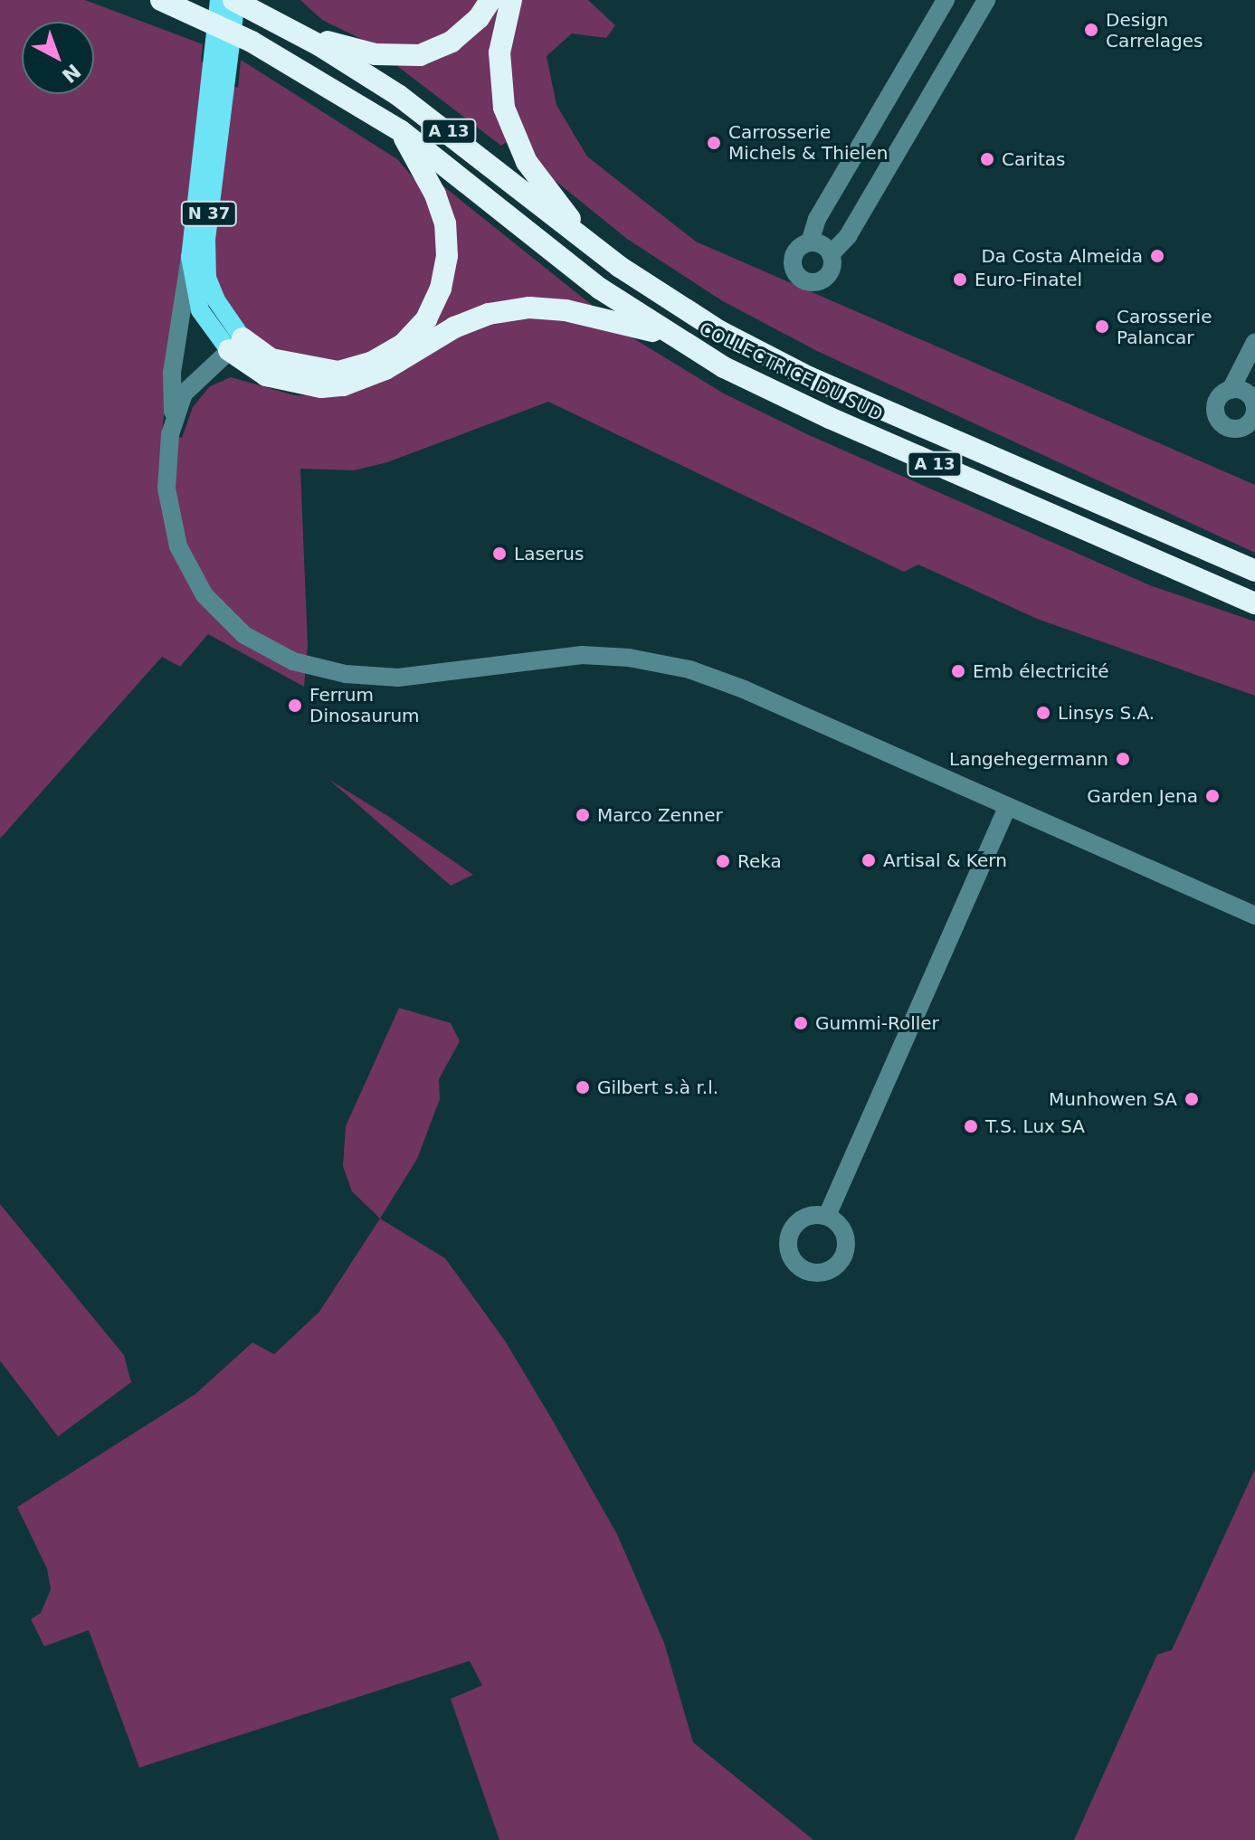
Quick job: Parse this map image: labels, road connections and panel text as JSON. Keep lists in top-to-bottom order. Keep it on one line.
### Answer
{"streets":{"highway":["A 13","COLLECTRICE DU SUD"],"main road":["N 37"]},"crossings":[["A 13","N 37"],["A 13","COLLECTRICE DU SUD"],["N 37","COLLECTRICE DU SUD"]],"places":["Design Carrelages","Carrosserie Michels & Thielen","Caritas","Da Costa Almeida","Euro-Finatel","Carosserie Palancar","Laserus","Emb électricité","Ferrum Dinosaurum","Linsys S.A.","Langehegermann","Garden Jena","Marco Zenner","Artisal & Kern","Reka","Gummi-Roller","Gilbert s.à r.l.","Munhowen SA","T.S. Lux SA"],"north":"bottom right"}
